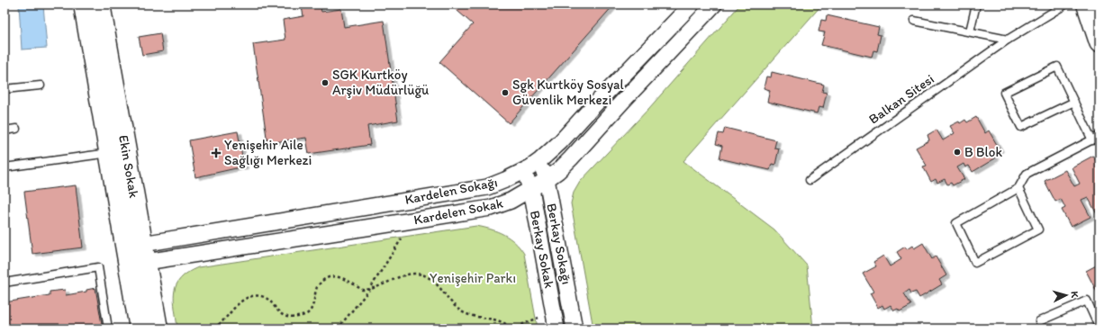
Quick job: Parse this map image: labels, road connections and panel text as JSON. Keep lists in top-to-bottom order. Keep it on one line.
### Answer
{"streets":{"main road":["Ekin Sokak"],"street":["Kardelen Sokağı","Kardelen Sokak","Berkay Sokağı","Berkay Sokak"],"lane":["Balkan Sitesi"]},"crossings":[["Ekin Sokak","Kardelen Sokağı"],["Ekin Sokak","Kardelen Sokak"],["Kardelen Sokağı","Kardelen Sokak"],["Kardelen Sokağı","Berkay Sokağı"],["Kardelen Sokağı","Berkay Sokak"],["Kardelen Sokak","Berkay Sokağı"],["Kardelen Sokak","Berkay Sokak"]],"parks":["Yenişehir Parkı"],"places":{"other":["SGK Kurtköy Arşiv Müdürlüğü","Sgk Kurtköy Sosyal Güvenlik Merkezi","B Blok"],"health":["Yenişehir Aile Sağlığı Merkezi"]},"north":"right"}
